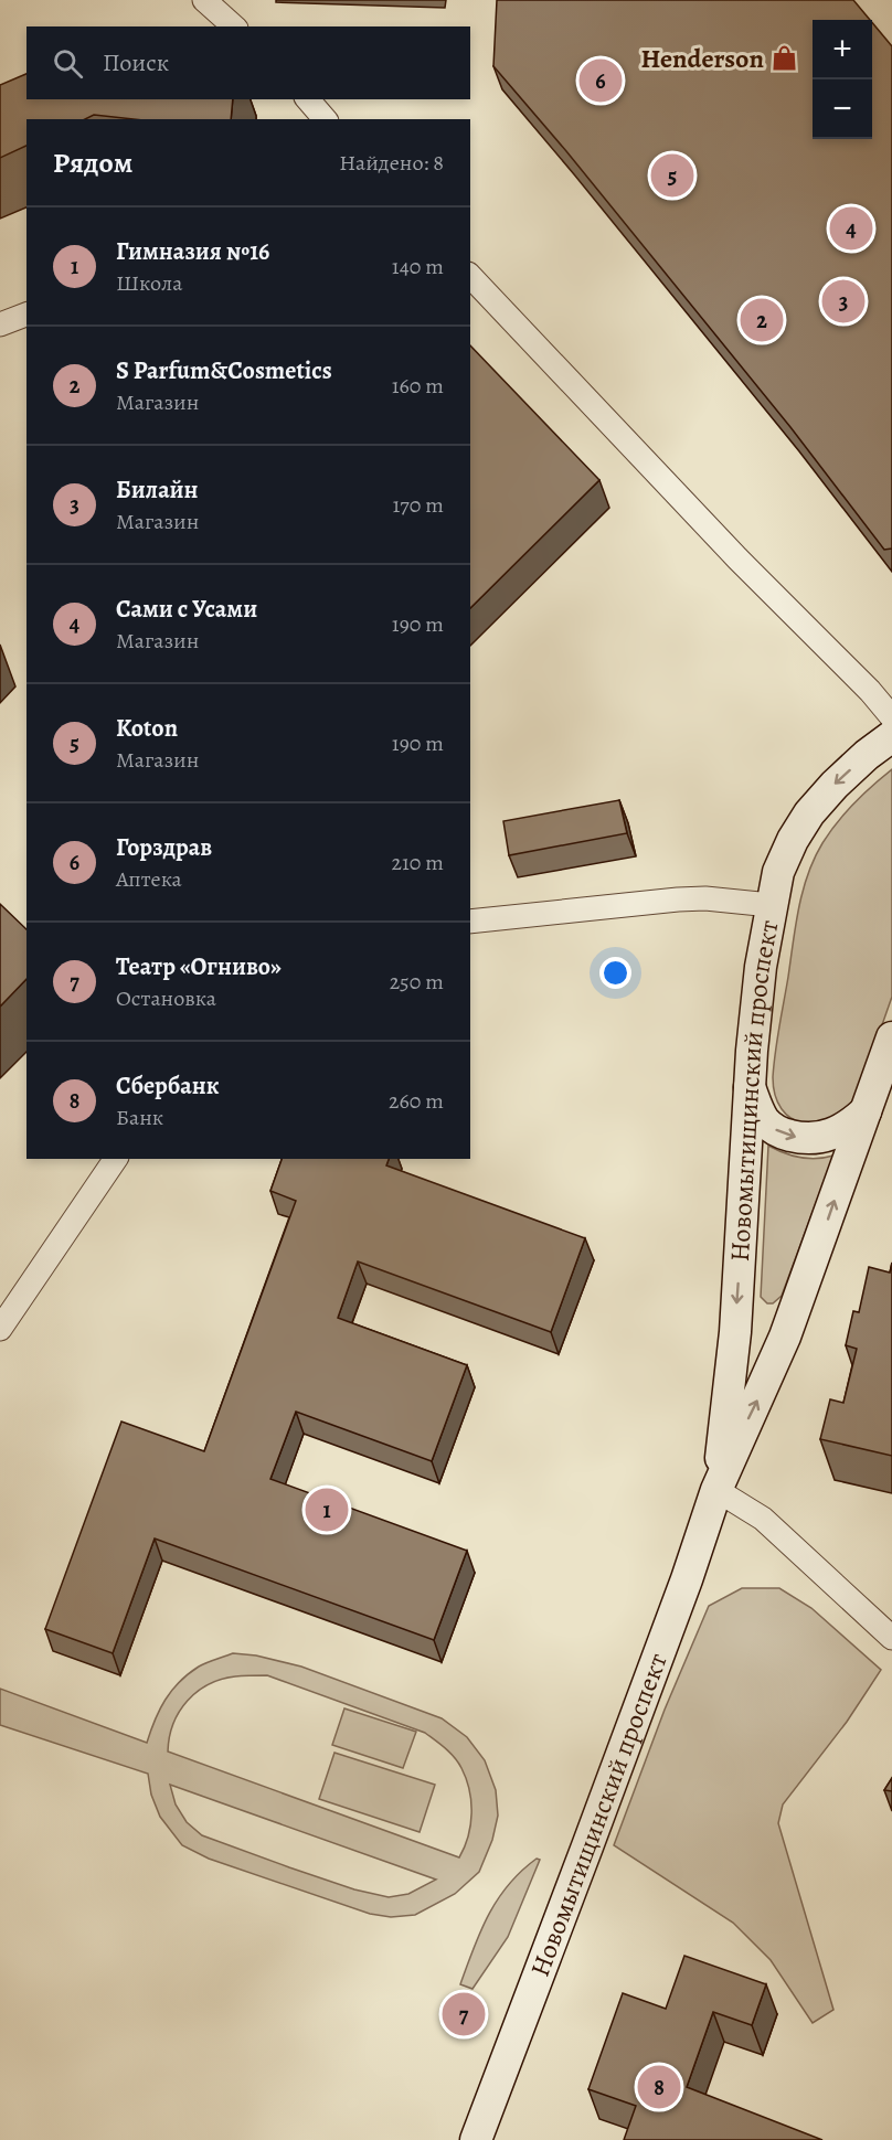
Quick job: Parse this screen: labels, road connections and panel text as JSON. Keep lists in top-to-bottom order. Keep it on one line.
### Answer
{"streets":{"main road":["Новомытищинский проспект"]},"places":{"shop":["Henderson"]},"page":{"map_buttons":["+","−"],"search":"Поиск","pins":["6","5","4","3","2","1","7","8"],"heading":["Рядом","Найдено: 8"],"list":[{"mark":"1","name":"Гимназия №16","note":"Школа","value":"140 m"},{"mark":"2","name":"S Parfum&Cosmetics","note":"Магазин","value":"160 m"},{"mark":"3","name":"Билайн","note":"Магазин","value":"170 m"},{"mark":"4","name":"Сами с Усами","note":"Магазин","value":"190 m"},{"mark":"5","name":"Koton","note":"Магазин","value":"190 m"},{"mark":"6","name":"Горздрав","note":"Аптека","value":"210 m"},{"mark":"7","name":"Театр «Огниво»","note":"Остановка","value":"250 m"},{"mark":"8","name":"Сбербанк","note":"Банк","value":"260 m"}]}}
